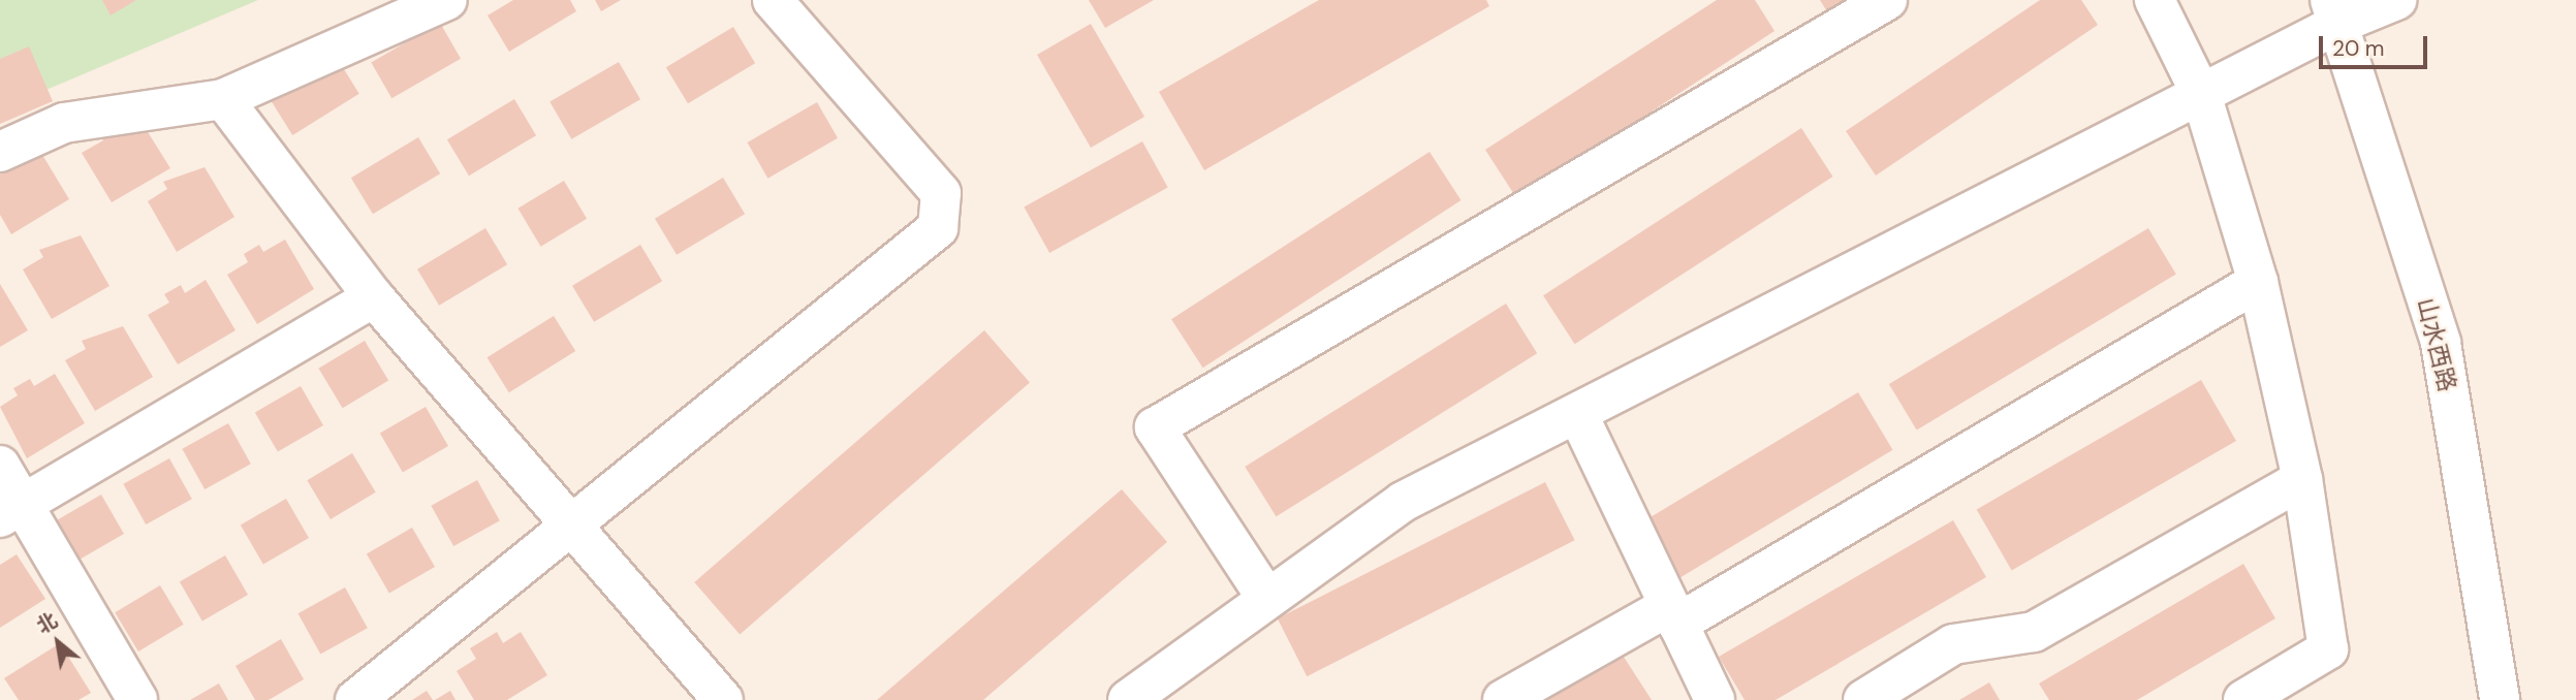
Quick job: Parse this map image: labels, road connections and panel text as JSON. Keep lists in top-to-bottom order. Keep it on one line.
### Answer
{"streets":{"street":["山水西路"]},"scale_bar":"20 m","north":"top left"}
